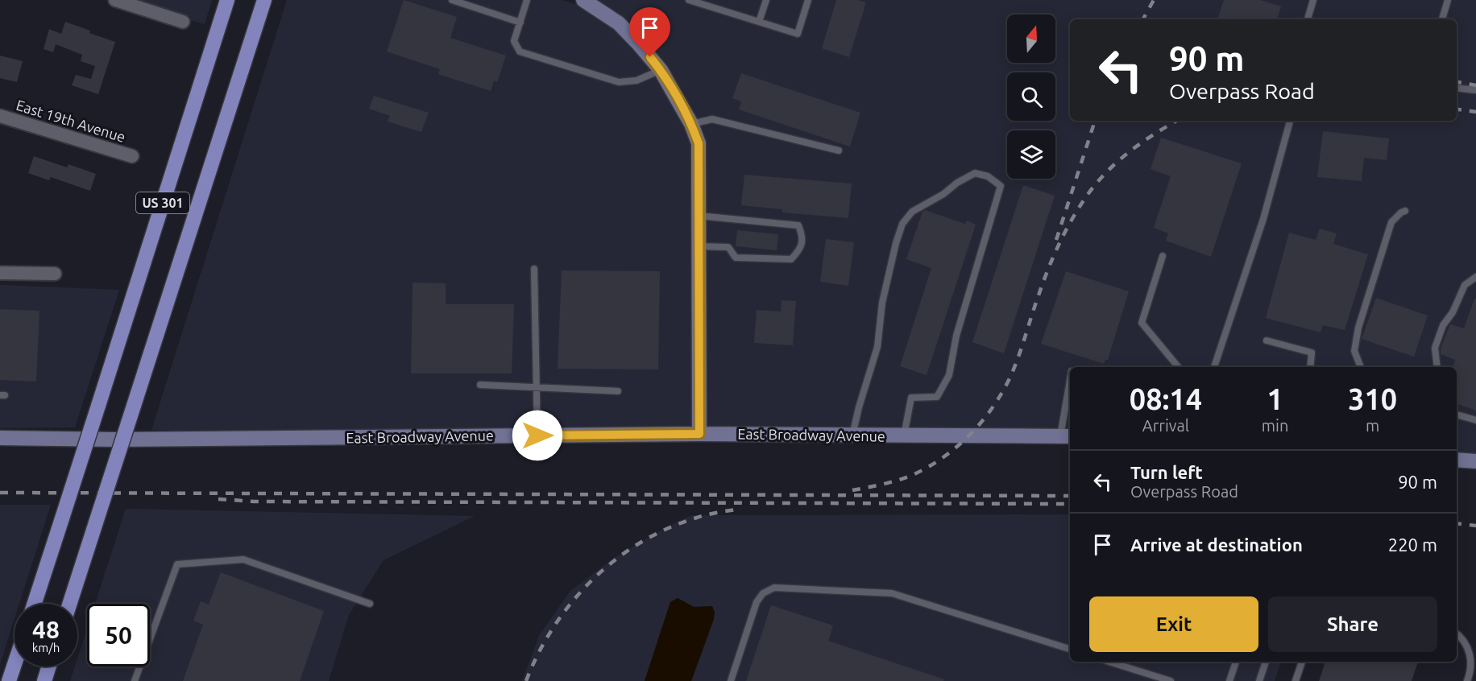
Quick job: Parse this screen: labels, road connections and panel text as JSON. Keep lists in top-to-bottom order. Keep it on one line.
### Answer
{"streets":{"main road":["US 301","East Broadway Avenue"],"street":["East 19th Avenue"]},"north":"top","page":{"turn":["90 m","Overpass Road"],"eta":["08:14","Arrival","1","min","310","m"],"list":[{"name":"Turn left","note":"Overpass Road","value":"90 m"},{"name":"Arrive at destination","value":"220 m"}],"buttons":["Exit","Share"],"speed":"48 km/h","limit":"50"}}
